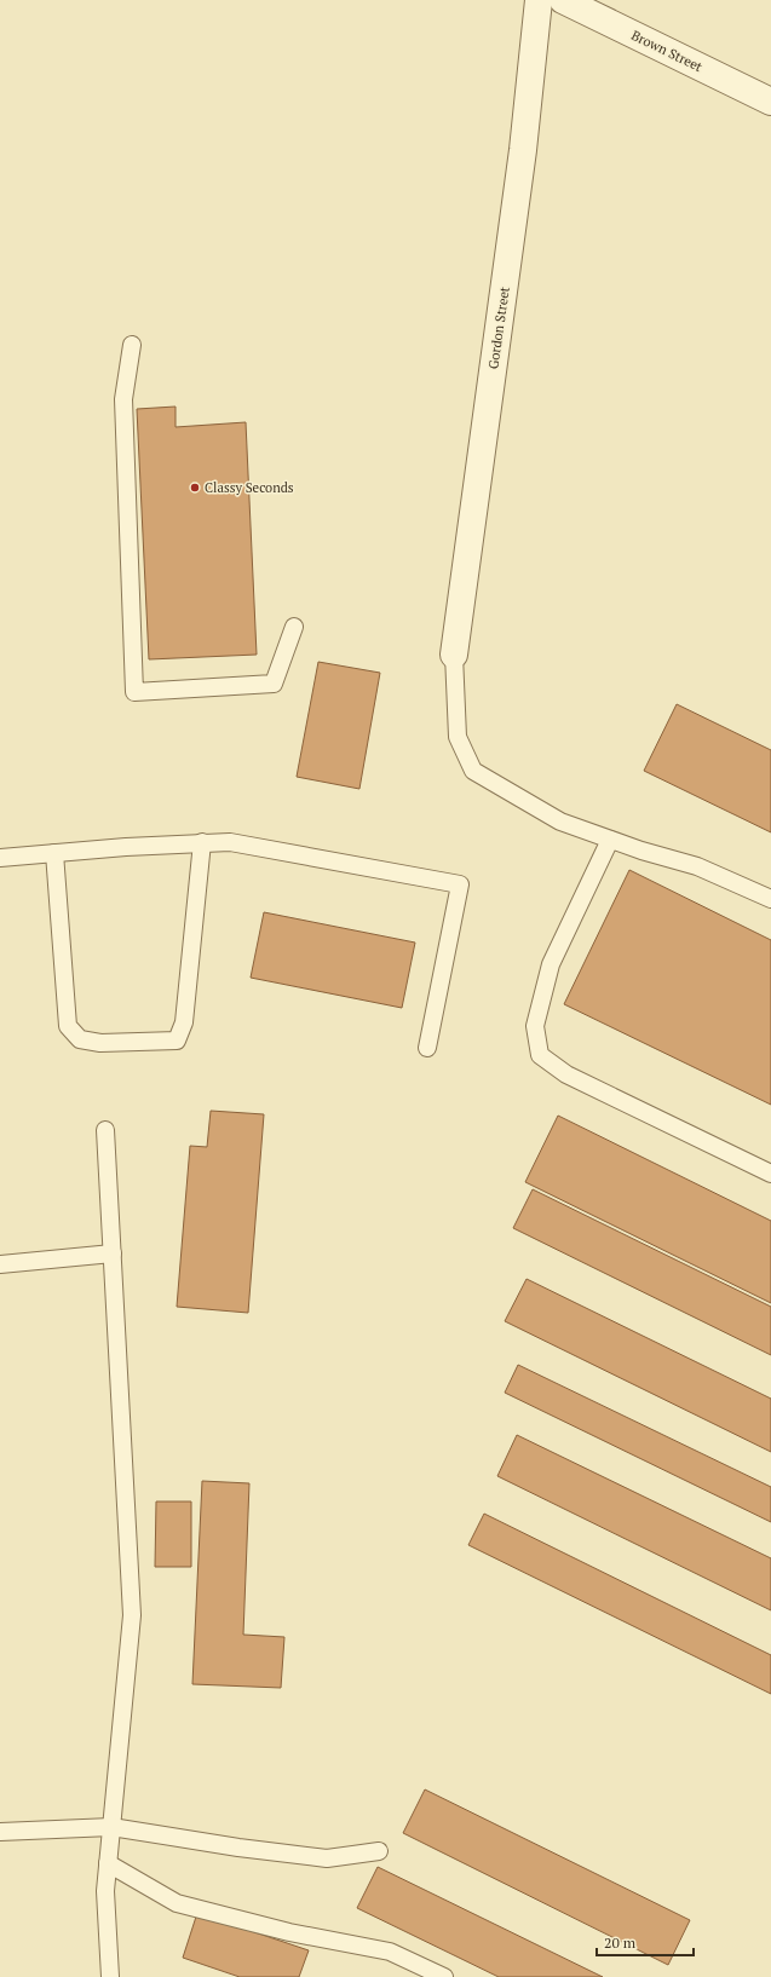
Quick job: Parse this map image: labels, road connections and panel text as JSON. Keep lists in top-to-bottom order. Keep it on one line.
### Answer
{"streets":{"street":["Brown Street","Gordon Street"]},"places":["Classy Seconds"],"scale_bar":"20 m"}
